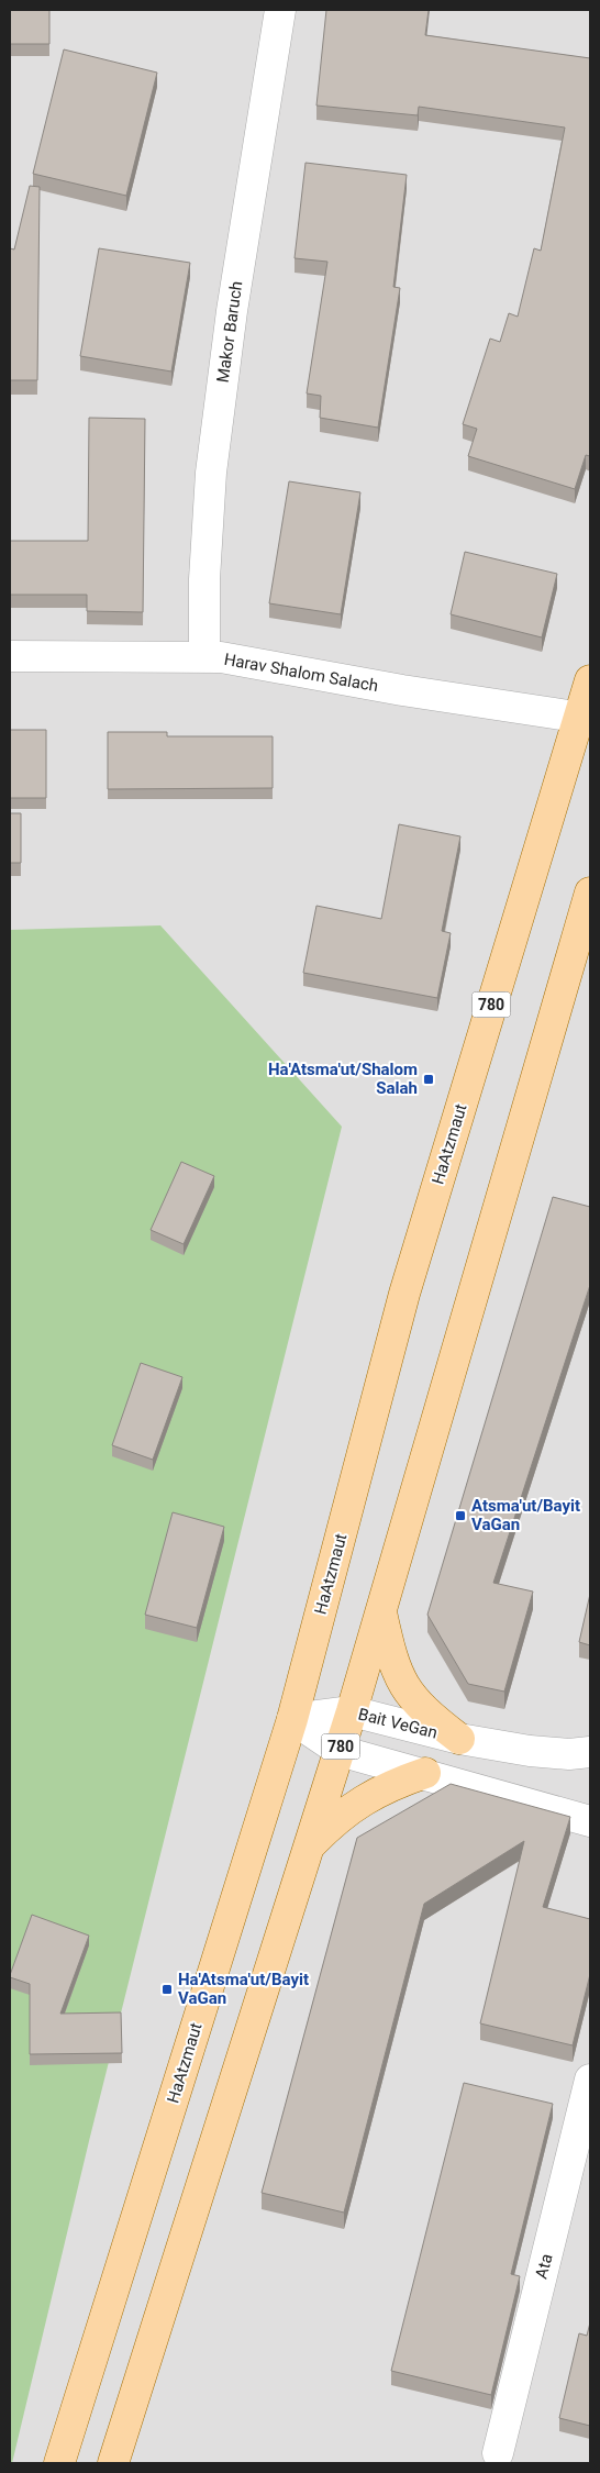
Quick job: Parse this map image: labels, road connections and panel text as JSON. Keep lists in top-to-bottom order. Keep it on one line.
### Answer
{"streets":{"main road":["780","HaAtzmaut"],"street":["Makor Baruch","Harav Shalom Salach","Bait VeGan","Ata"]},"crossings":[["Makor Baruch","Harav Shalom Salach"],["Harav Shalom Salach","HaAtzmaut"],["780","Bait VeGan"],["HaAtzmaut","Bait VeGan"]],"places":{"transit":["Ha'Atsma'ut/Shalom Salah","Atsma'ut/Bayit VaGan","Ha'Atsma'ut/Bayit VaGan"]}}
